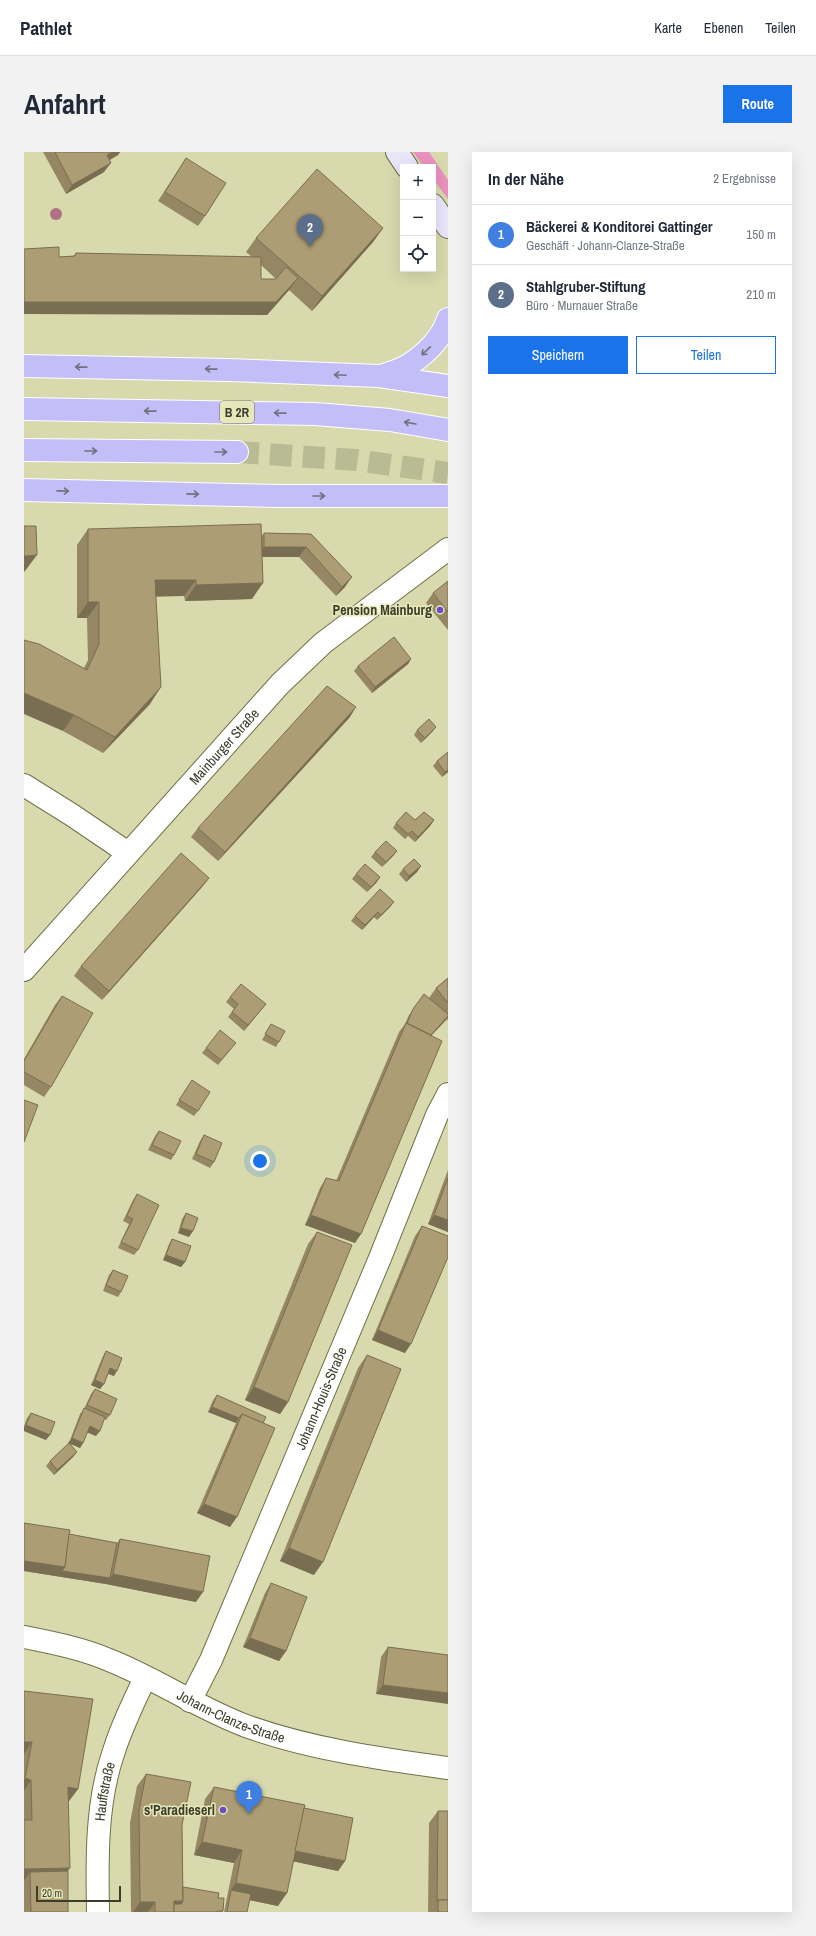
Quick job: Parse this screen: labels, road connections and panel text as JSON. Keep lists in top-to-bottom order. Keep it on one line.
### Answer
{"streets":{"highway":["B 2R"],"street":["Mainburger Straße","Johann-Houis-Straße","Johann-Clanze-Straße","Hauffstraße"]},"crossings":[["Johann-Houis-Straße","Johann-Clanze-Straße"],["Johann-Clanze-Straße","Hauffstraße"]],"places":["Pension Mainburg","s'Paradieserl"],"scale_bar":"20 m","page":{"header":"Pathlet","nav":["Karte","Ebenen","Teilen"],"title":"Anfahrt","buttons":["Route",["Speichern","Teilen"]],"heading":["In der Nähe","2 Ergebnisse"],"map_buttons":["+","−"],"list":[{"mark":"1","name":"Bäckerei & Konditorei Gattinger","note":"Geschäft · Johann-Clanze-Straße","value":"150 m"},{"mark":"2","name":"Stahlgruber-Stiftung","note":"Büro · Murnauer Straße","value":"210 m"}],"pins":["2","1"],"scale":"20 m"}}
